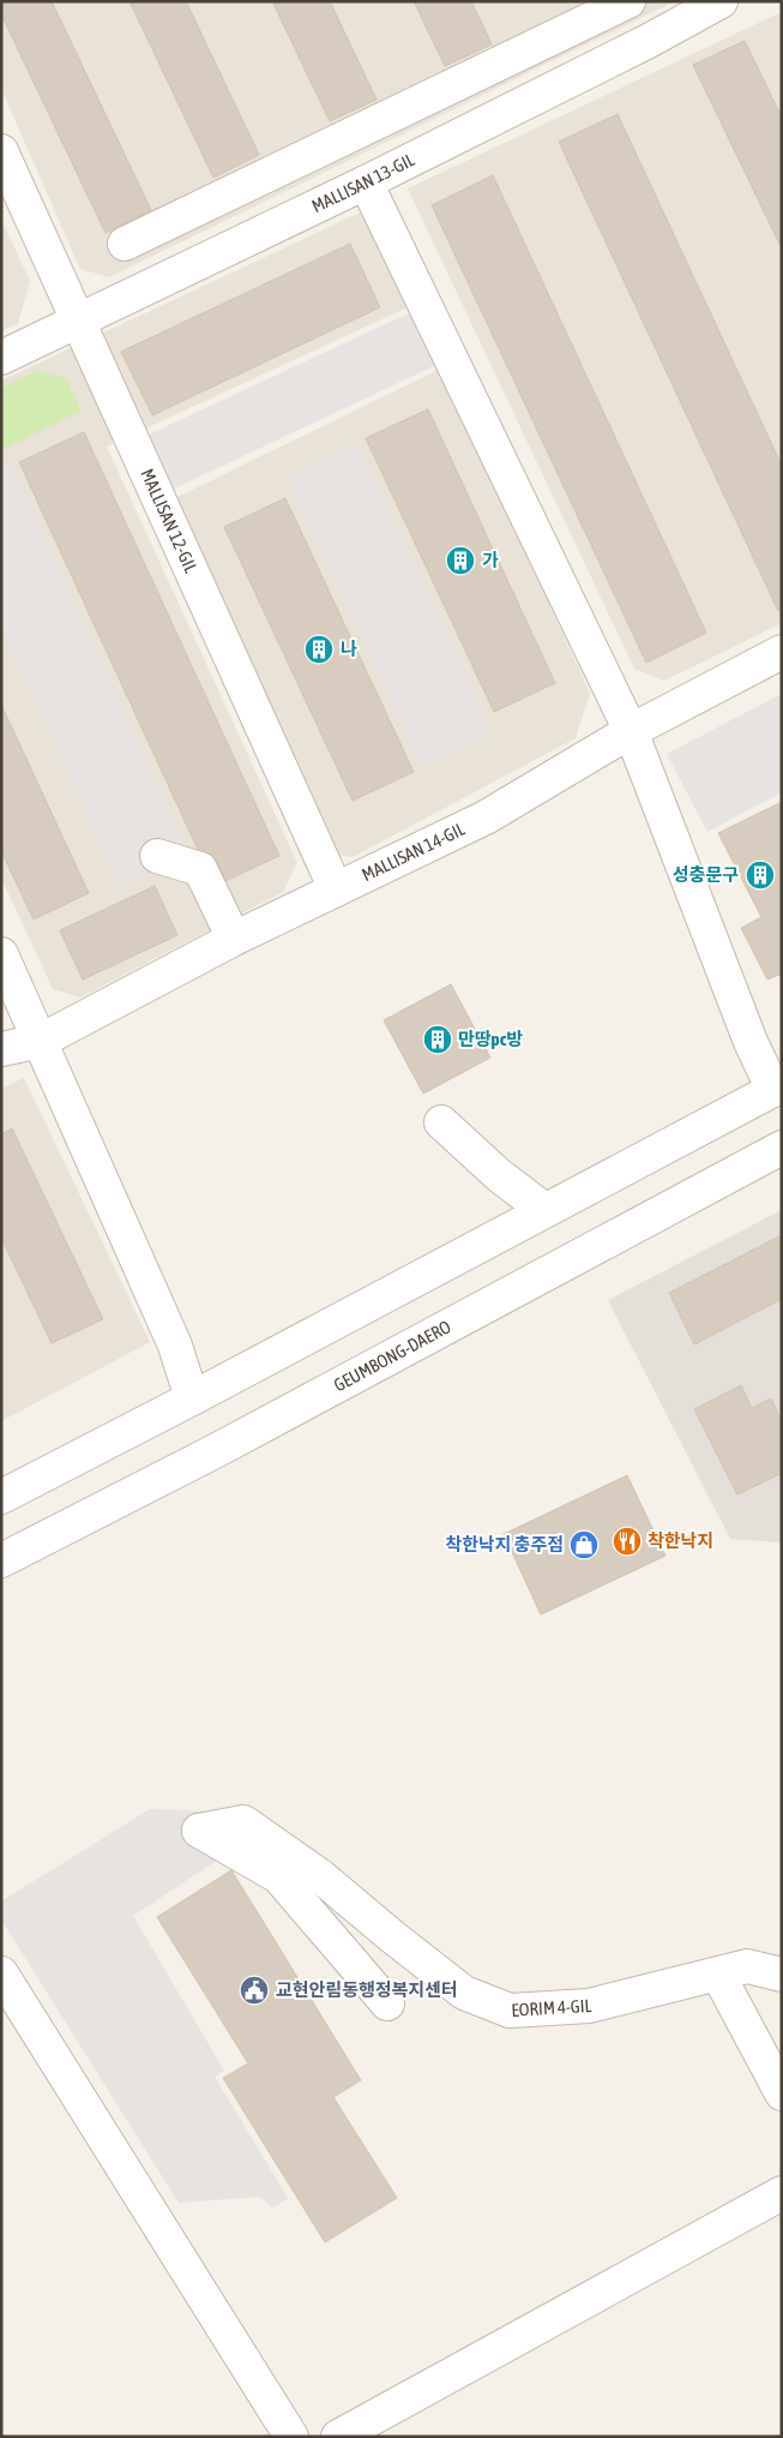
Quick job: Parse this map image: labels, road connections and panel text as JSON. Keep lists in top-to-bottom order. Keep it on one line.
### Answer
{"streets":{"street":["MALLISAN 13-GIL","MALLISAN 12-GIL","MALLISAN 14-GIL","GEUMBONG-DAERO","EORIM 4-GIL"]},"crossings":[["MALLISAN 13-GIL","MALLISAN 12-GIL"],["MALLISAN 12-GIL","MALLISAN 14-GIL"]],"places":{"building":["가","나","성충문구","만땅pc방"],"restaurant":["착한낙지"],"shop":["착한낙지 충주점"],"public building":["교현안림동행정복지센터"]}}
